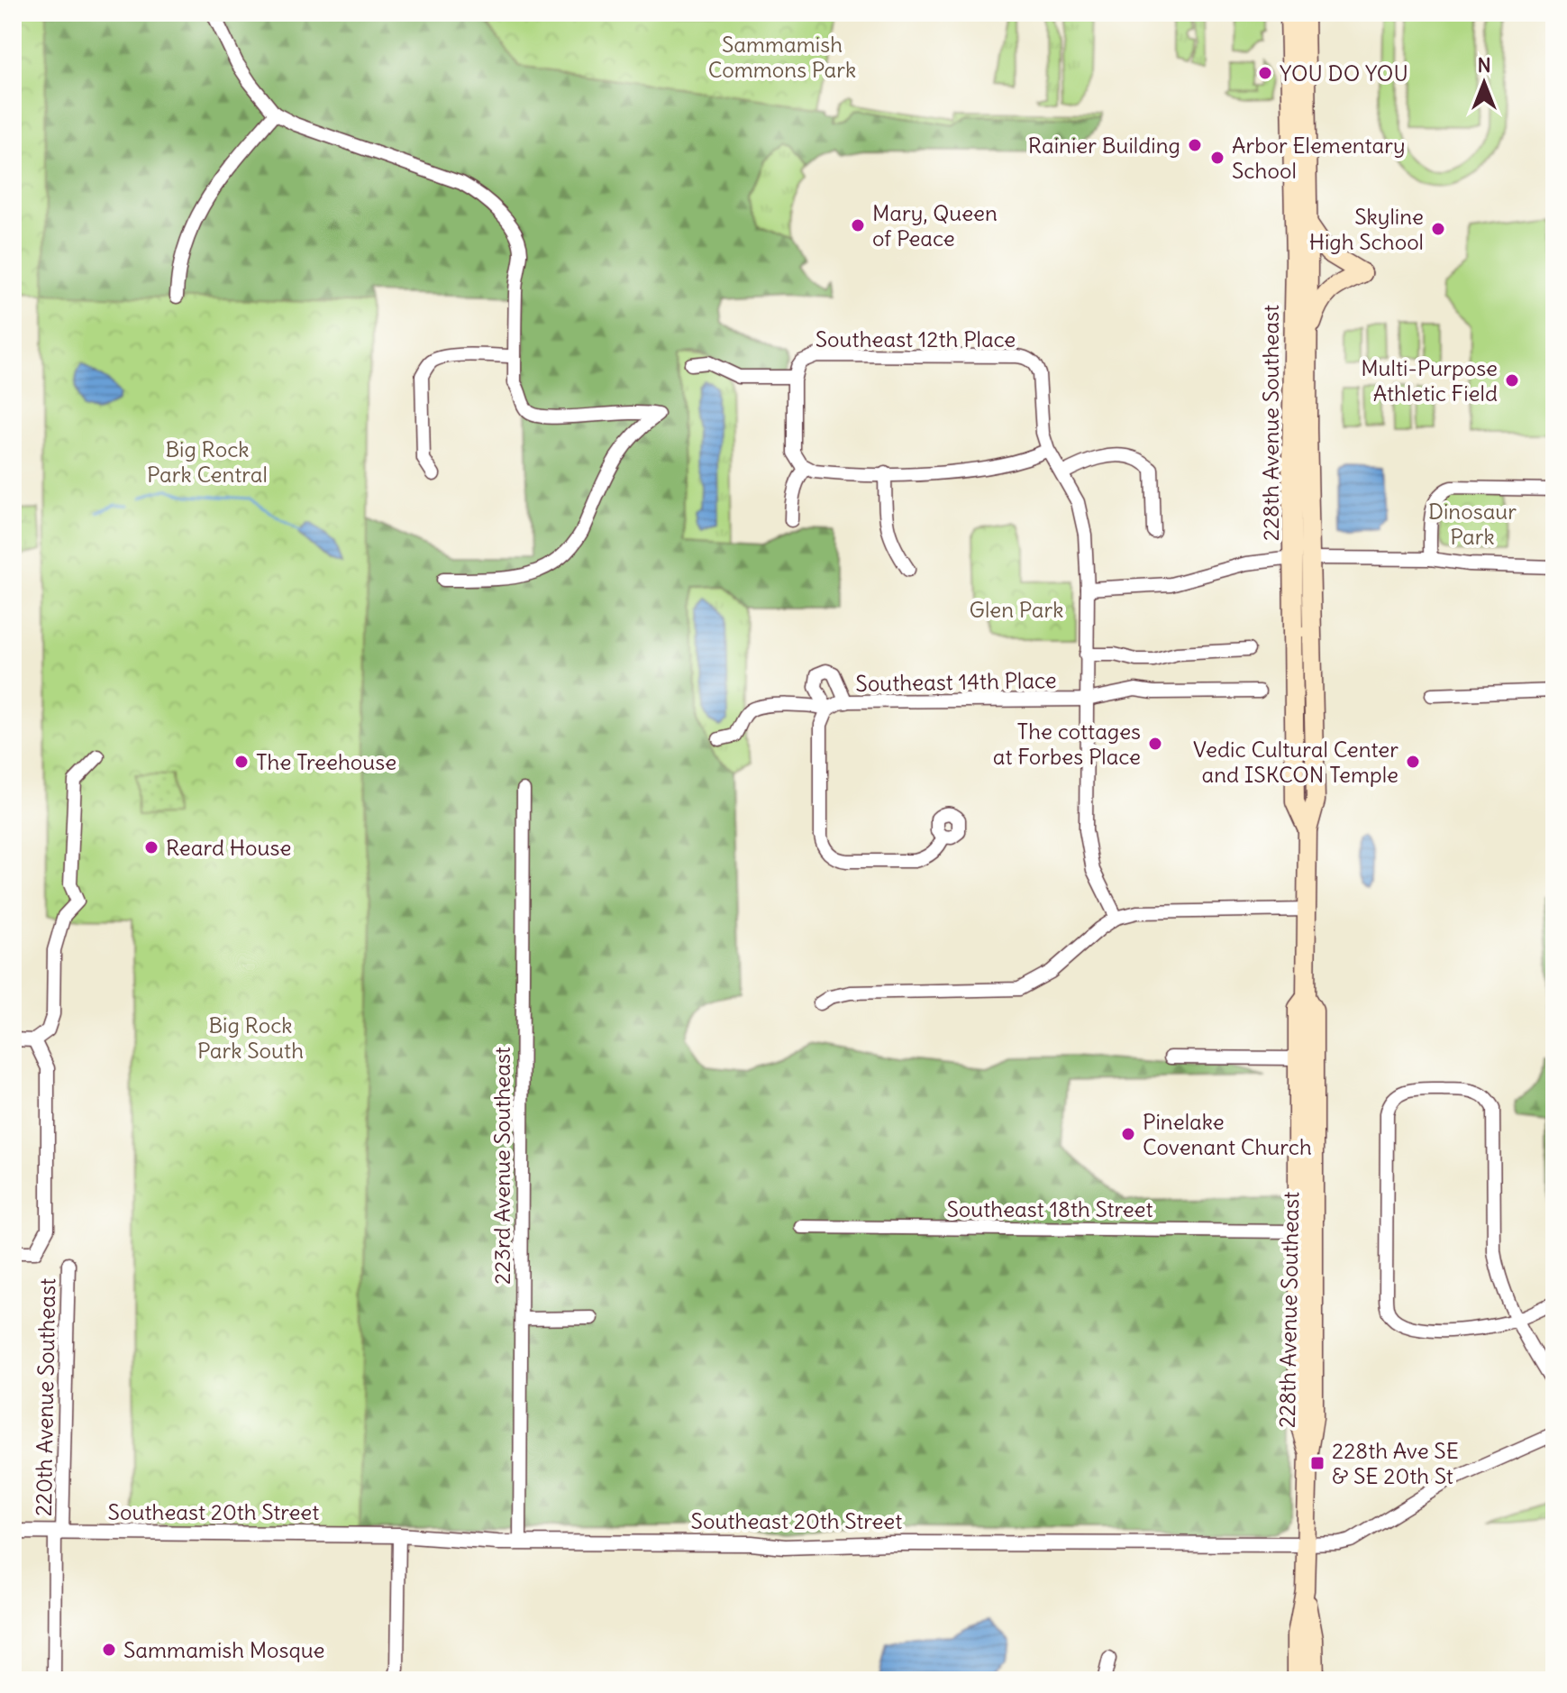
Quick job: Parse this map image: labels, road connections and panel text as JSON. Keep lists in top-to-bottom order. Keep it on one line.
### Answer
{"streets":{"main road":["228th Avenue Southeast"],"street":["Southeast 12th Place","Southeast 14th Place","223rd Avenue Southeast","Southeast 18th Street","220th Avenue Southeast","Southeast 20th Street"]},"crossings":[["228th Avenue Southeast","Southeast 18th Street"],["228th Avenue Southeast","Southeast 20th Street"],["223rd Avenue Southeast","Southeast 20th Street"],["220th Avenue Southeast","Southeast 20th Street"]],"parks":["Sammamish Commons Park","Big Rock Park Central","Dinosaur Park","Glen Park","Big Rock Park South"],"places":{"other":["YOU DO YOU","Rainier Building","Arbor Elementary School","Mary, Queen of Peace","Skyline High School","Multi-Purpose Athletic Field","The cottages at Forbes Place","The Treehouse","Vedic Cultural Center and ISKCON Temple","Reard House","Pinelake Covenant Church","Sammamish Mosque"],"transit":["228th Ave SE & SE 20th St"]},"north":"top"}
